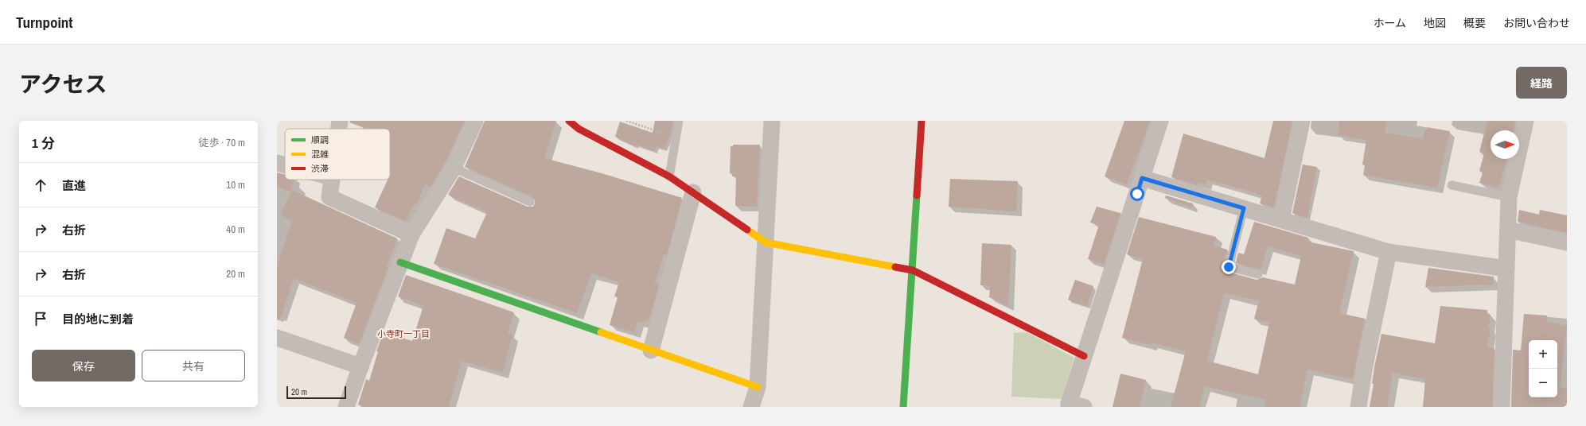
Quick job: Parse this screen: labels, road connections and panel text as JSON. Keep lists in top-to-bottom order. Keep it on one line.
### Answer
{"districts":["小寺町一丁目"],"legend":["順調","混雑","渋滞"],"scale_bar":"20 m","north":"right","page":{"header":"Turnpoint","nav":["ホーム","地図","概要","お問い合わせ"],"title":"アクセス","buttons":["経路",["保存","共有"]],"heading":["1 分","徒歩 · 70 m"],"list":[["直進","10 m"],["右折","40 m"],["右折","20 m"],"目的地に到着"],"map_buttons":["+","−"],"scale":"20 m"}}
